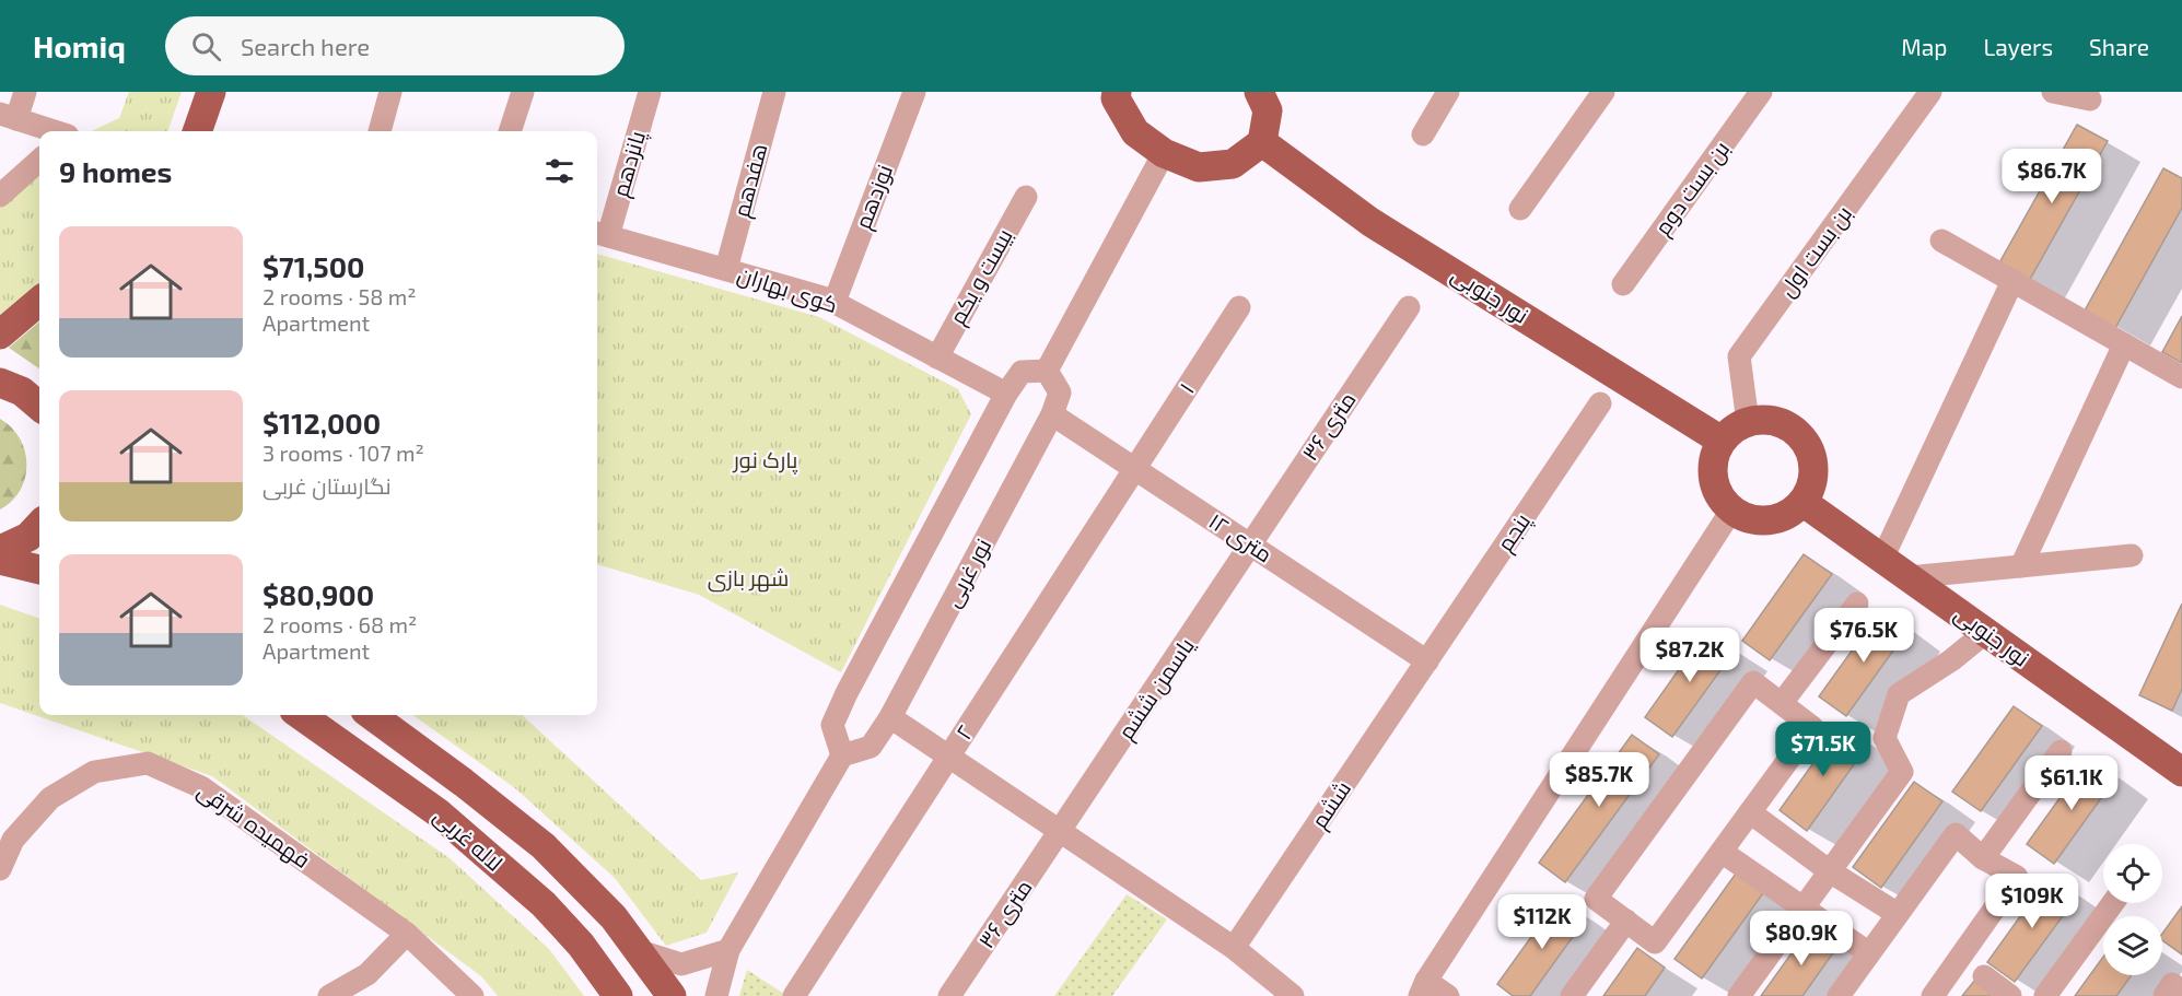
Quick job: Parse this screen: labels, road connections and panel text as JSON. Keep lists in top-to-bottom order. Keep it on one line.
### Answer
{"streets":{"main road":["نور جنوبی","لاله غربی"],"street":["پانزدهم","هفدهم","بن بست دوم","نوزدهم","بن بست اول","بیست و یکم","کوی بهاران","۱","۳۶ متری","پنجم","۱۲ متری","نور غربی","یاسمن ششم","۲","ششم","فهمیده شرقی"]},"crossings":[["پانزدهم","کوی بهاران"],["هفدهم","کوی بهاران"],["نوزدهم","کوی بهاران"],["بن بست اول","نور جنوبی"],["بیست و یکم","کوی بهاران"],["۱","۱۲ متری"],["۱","۲"],["۳۶ متری","۱۲ متری"],["۳۶ متری","یاسمن ششم"],["پنجم","۱۲ متری"],["پنجم","ششم"],["۱۲ متری","نور غربی"],["۱۲ متری","یاسمن ششم"],["۱۲ متری","۲"],["۱۲ متری","ششم"]],"parks":["پارک نور","شهر بازی"],"page":{"header":"Homiq","search":"Search here","nav":["Map","Layers","Share"],"heading":"9 homes","price":["$86.7K","$76.5K","$87.2K","$71.5K","$85.7K","$61.1K","$109K","$112K","$80.9K"],"list":[{"name":"$71,500","note":"2 rooms · 58 m² · Apartment"},{"name":"$112,000","note":"3 rooms · 107 m² · نگارستان غربی"},{"name":"$80,900","note":"2 rooms · 68 m² · Apartment"}]}}
